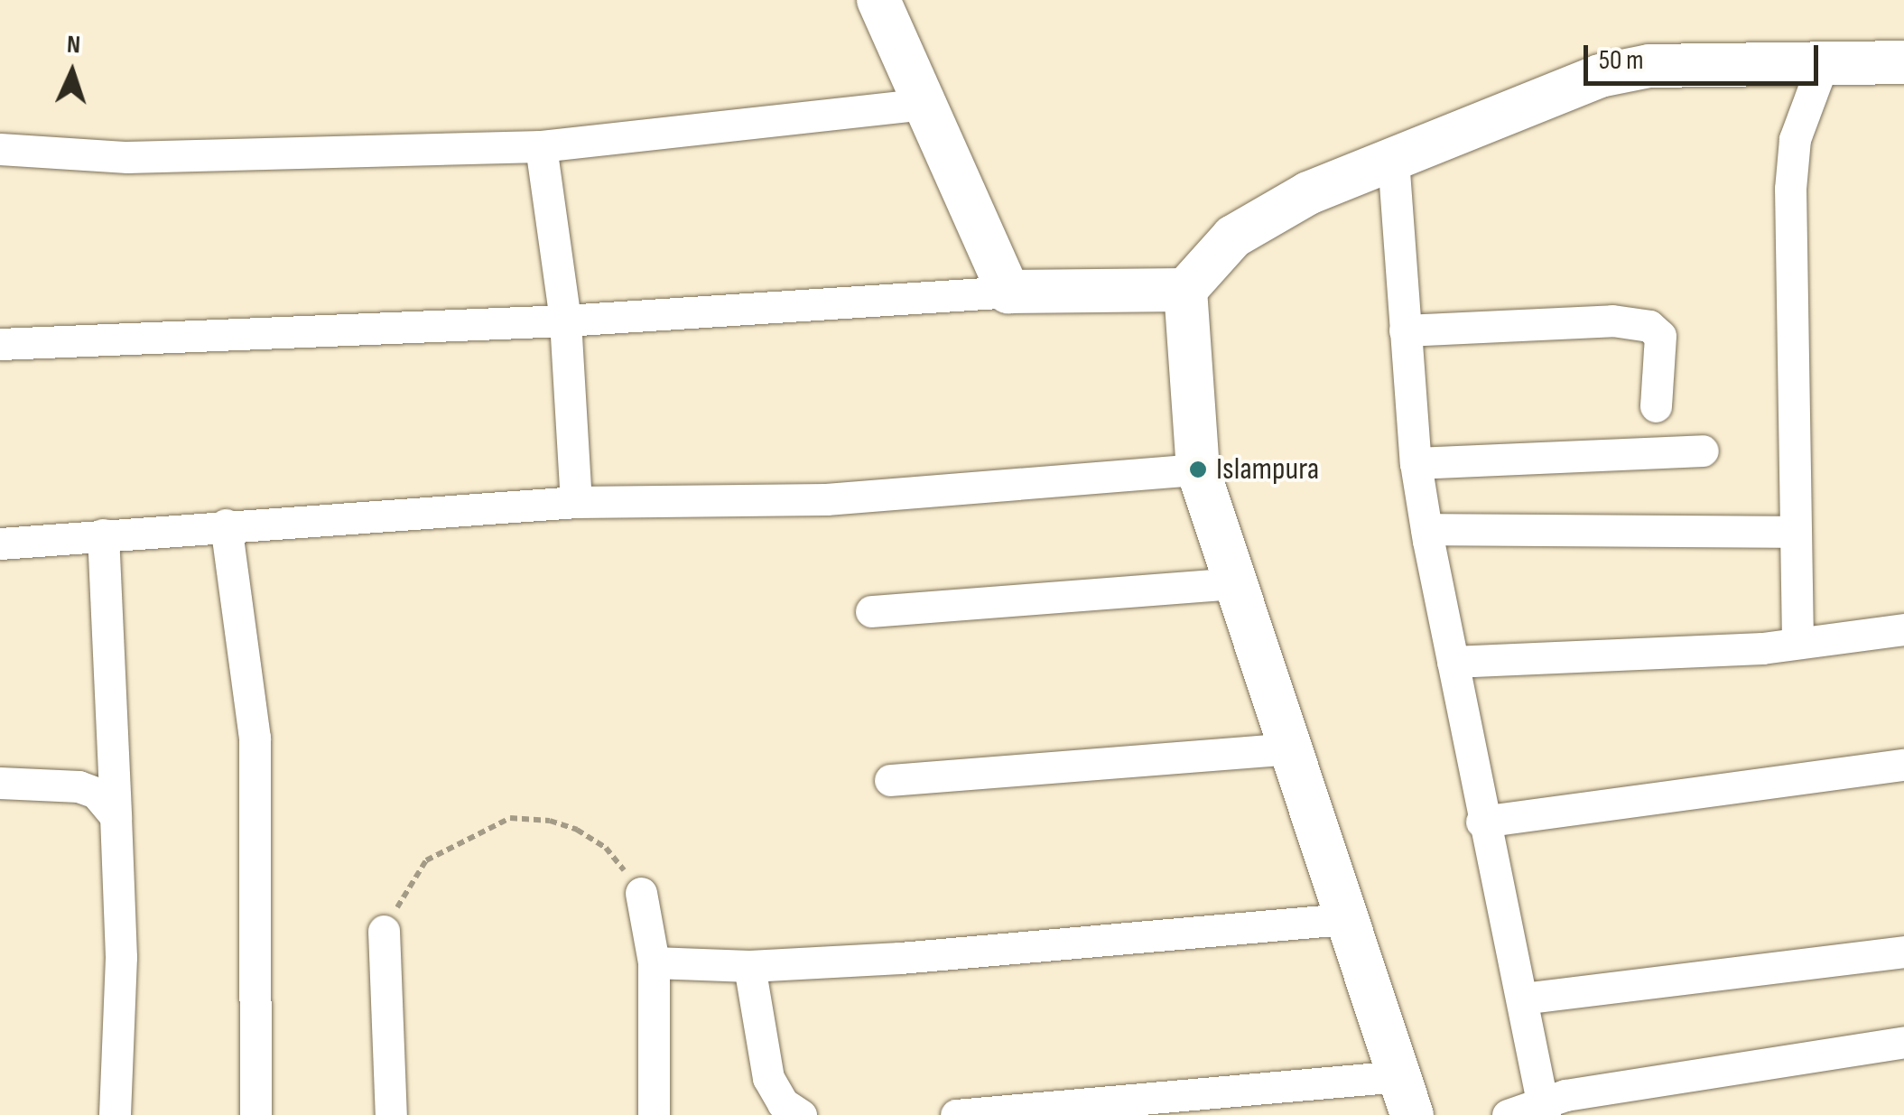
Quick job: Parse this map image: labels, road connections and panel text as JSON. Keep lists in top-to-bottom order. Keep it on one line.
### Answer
{"places":["Islampura"],"scale_bar":"50 m","north":"top"}
